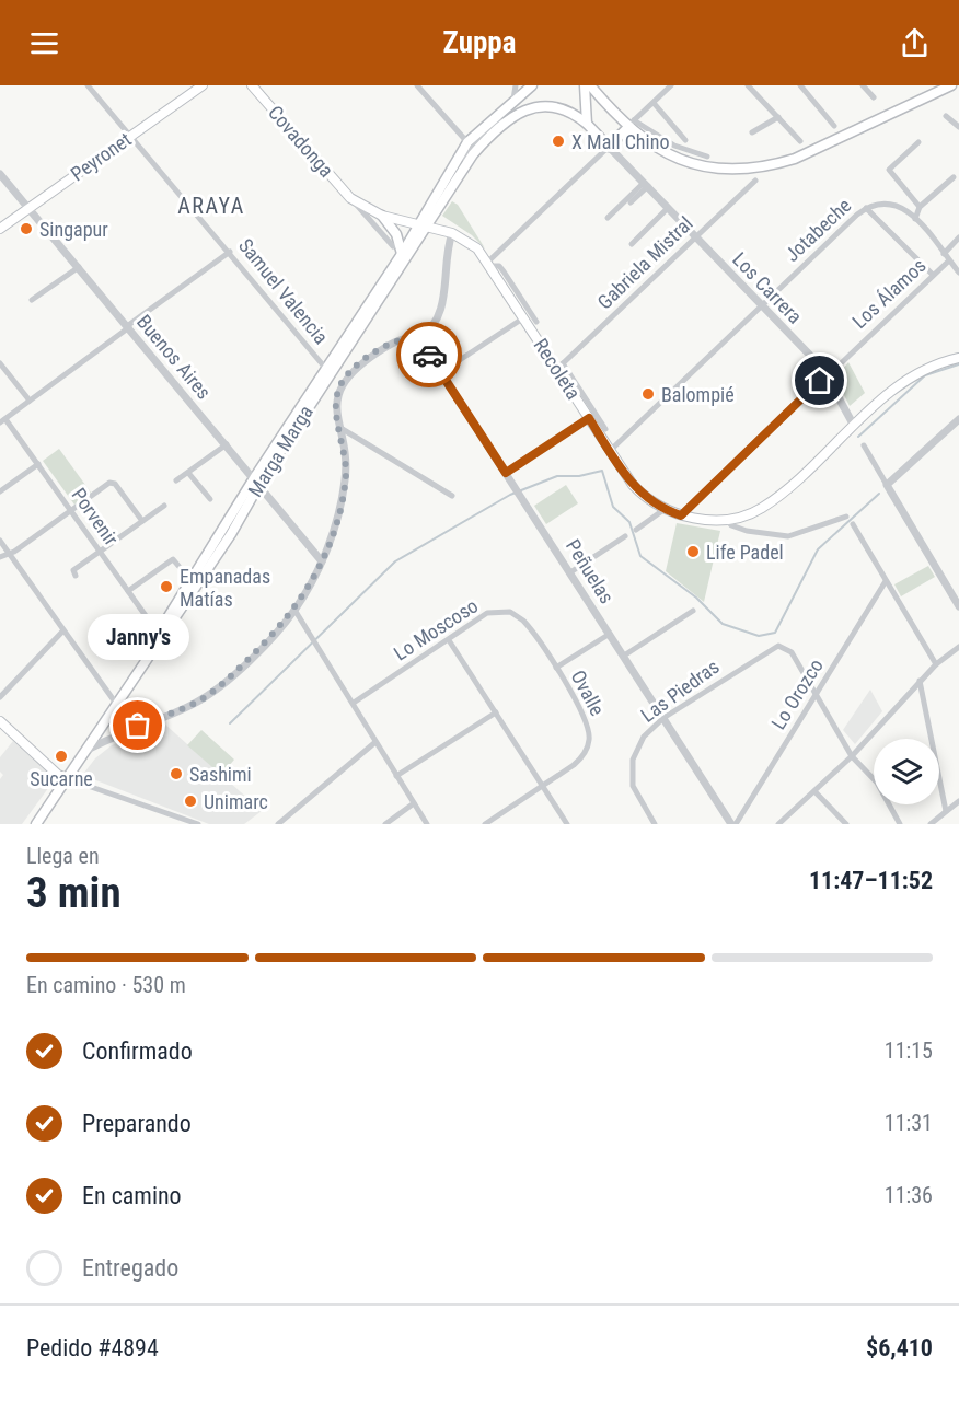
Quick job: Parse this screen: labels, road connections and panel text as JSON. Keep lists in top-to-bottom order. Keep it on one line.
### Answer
{"streets":{"main road":["Covadonga","Peyronet","Recoleta","Marga Marga"],"street":["Jotabeche","Gabriela Mistral","Los Carrera","Samuel Valencia","Los Álamos","Buenos Aires","Porvenir","Peñuelas","Lo Moscoso","Las Piedras","Ovalle","Lo Orozco"]},"crossings":[["Covadonga","Recoleta"],["Covadonga","Marga Marga"],["Peyronet","Samuel Valencia"],["Peyronet","Buenos Aires"],["Jotabeche","Los Carrera"],["Jotabeche","Los Álamos"],["Jotabeche","Recoleta"],["Gabriela Mistral","Los Carrera"],["Gabriela Mistral","Recoleta"],["Los Carrera","Los Álamos"],["Los Carrera","Recoleta"],["Samuel Valencia","Marga Marga"],["Los Álamos","Recoleta"],["Buenos Aires","Marga Marga"],["Recoleta","Marga Marga"],["Marga Marga","Porvenir"],["Peñuelas","Las Piedras"],["Peñuelas","Ovalle"],["Peñuelas","Lo Orozco"],["Lo Moscoso","Ovalle"],["Las Piedras","Lo Orozco"]],"districts":["ARAYA"],"places":["X Mall Chino","Singapur","Balompié","Life Padel","Empanadas Matías","Janny's","Sucarne","Sashimi","Unimarc"],"page":{"header":"Zuppa","bubble":"Janny's","heading":["3 min","Llega en","11:47–11:52"],"panel":["Pedido #4894","$6,410"],"bar":"En camino · 530 m","list":[["Confirmado","11:15"],["Preparando","11:31"],["En camino","11:36"],"Entregado"]}}
